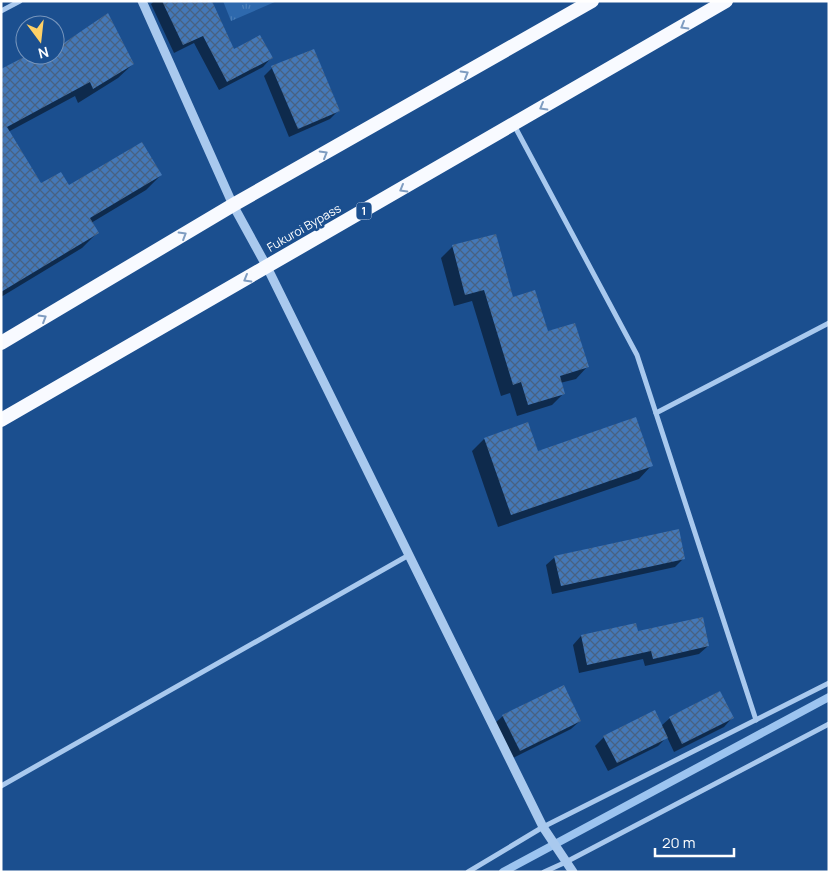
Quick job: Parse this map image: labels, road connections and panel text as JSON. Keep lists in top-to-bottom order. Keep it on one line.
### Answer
{"streets":{"highway":["1","Fukuroi Bypass"]},"scale_bar":"20 m","north":"bottom"}
